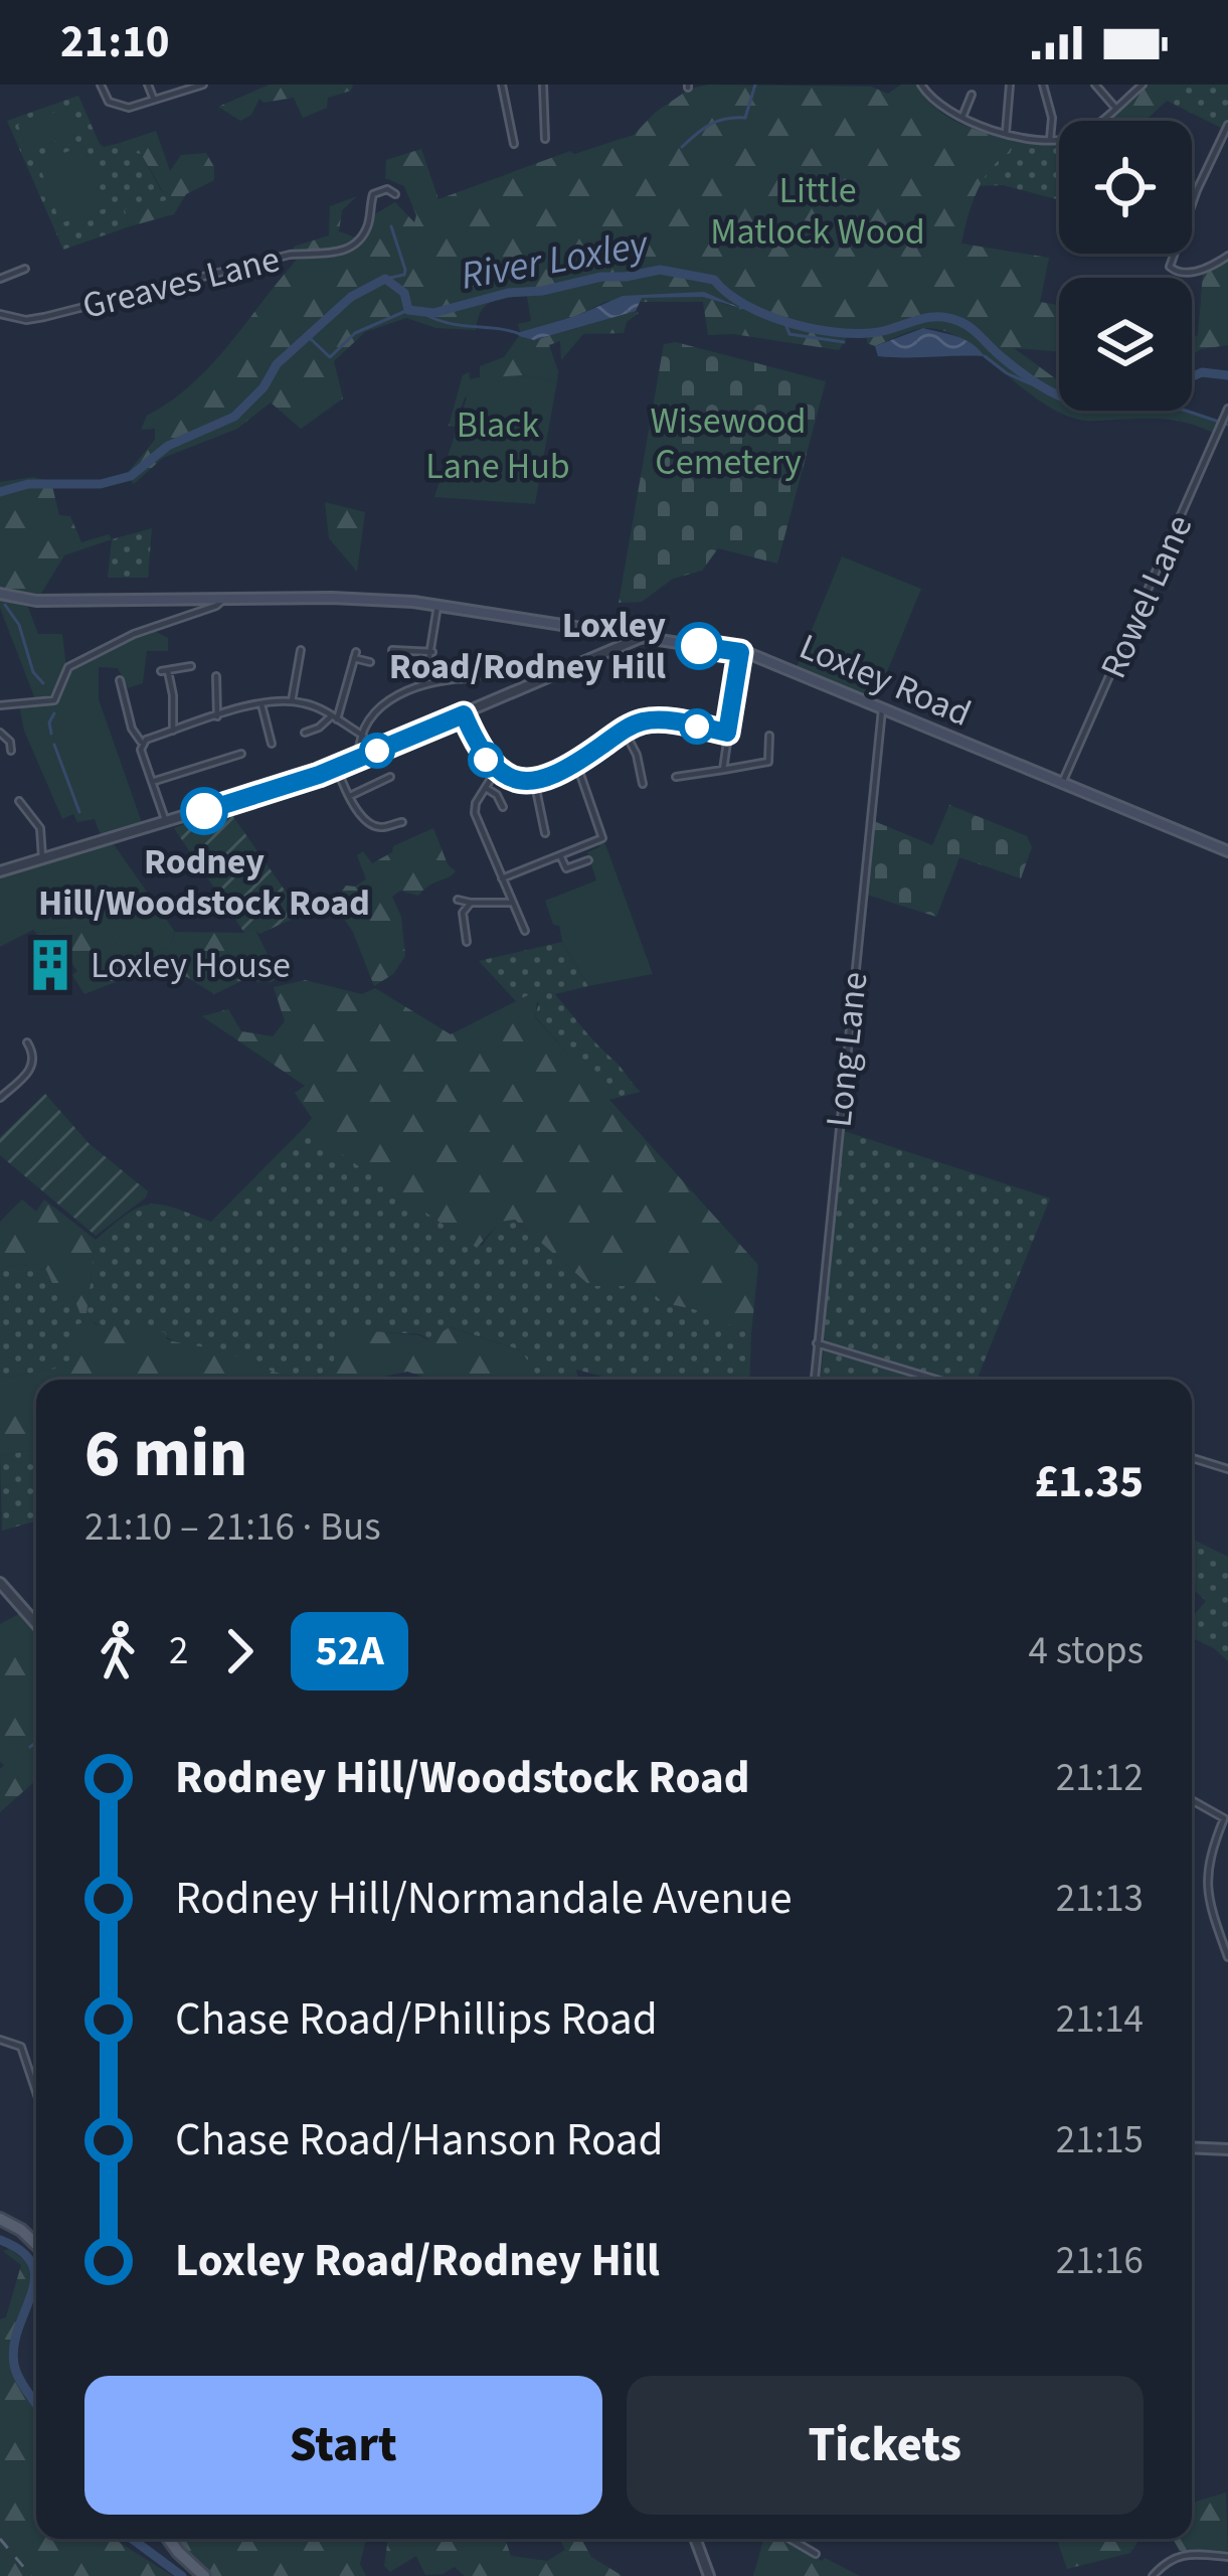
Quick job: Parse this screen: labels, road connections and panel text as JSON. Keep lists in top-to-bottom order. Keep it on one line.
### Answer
{"streets":{"main road":["Loxley Road"],"street":["Greaves Lane","Rowel Lane","Long Lane"]},"crossings":[["Rowel Lane","Loxley Road"],["Loxley Road","Long Lane"]],"water":["River Loxley"],"parks":["Little Matlock Wood","Wisewood Cemetery","Black Lane Hub"],"places":{"other":["Loxley Road/Rodney Hill","Rodney Hill/Woodstock Road"],"building":["Loxley House"]},"lines":["bus line 52A"],"page":{"status":"21:10","heading":["6 min","21:10 – 21:16 · Bus","£1.35"],"legs":["2","52A","4 stops"],"list":[{"name":"Rodney Hill/Woodstock Road","value":"21:12"},{"name":"Rodney Hill/Normandale Avenue","value":"21:13"},{"name":"Chase Road/Phillips Road","value":"21:14"},{"name":"Chase Road/Hanson Road","value":"21:15"},{"name":"Loxley Road/Rodney Hill","value":"21:16"}],"buttons":["Start","Tickets"]}}
